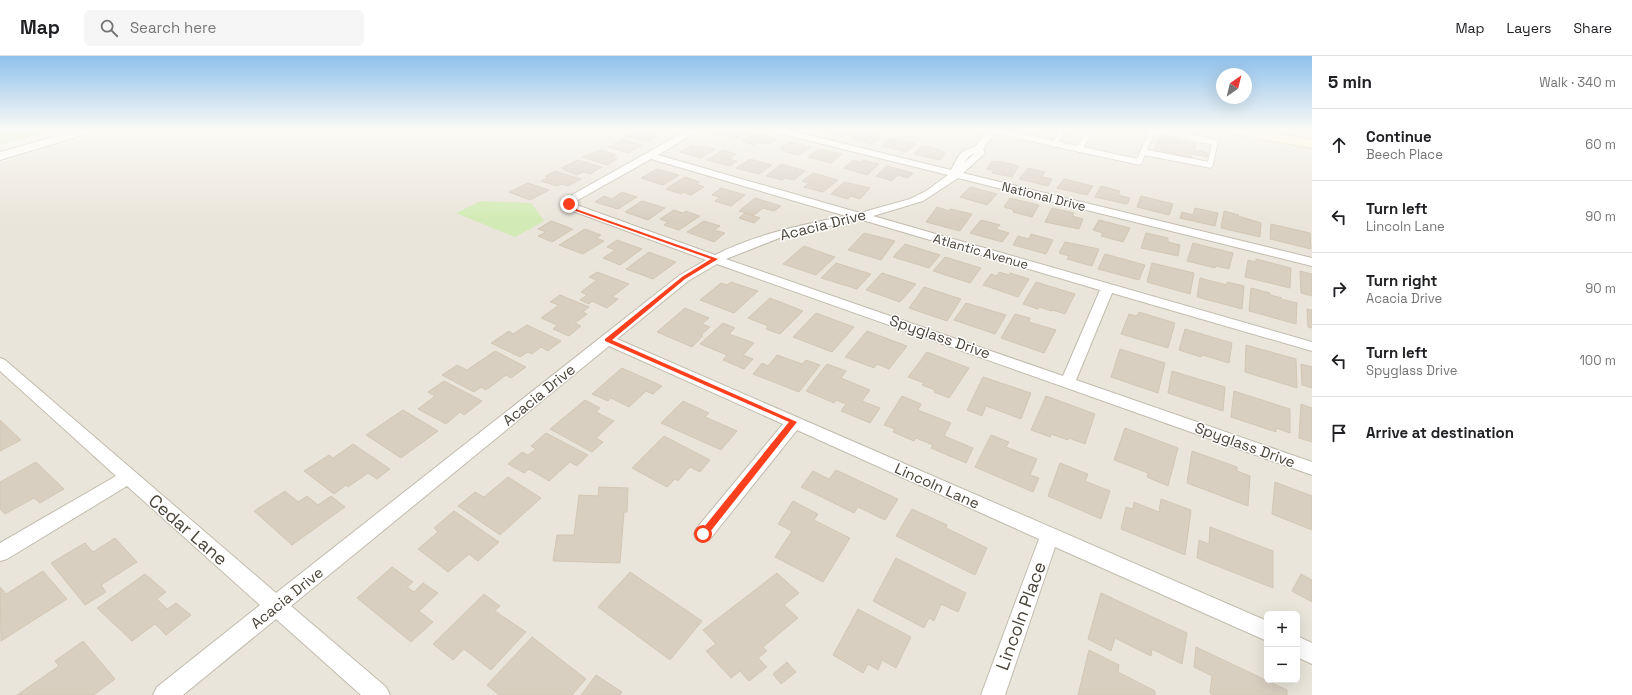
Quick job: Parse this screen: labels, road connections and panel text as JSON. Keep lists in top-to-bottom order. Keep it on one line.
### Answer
{"streets":{"street":["National Drive","Acacia Drive","Atlantic Avenue","Spyglass Drive","Lincoln Lane","Cedar Lane","Lincoln Place"]},"crossings":[["National Drive","Acacia Drive"],["Acacia Drive","Atlantic Avenue"],["Acacia Drive","Spyglass Drive"],["Acacia Drive","Lincoln Lane"],["Acacia Drive","Cedar Lane"],["Lincoln Lane","Lincoln Place"]],"north":"top right","page":{"header":"Map","search":"Search here","nav":["Map","Layers","Share"],"heading":["5 min","Walk · 340 m"],"list":[["Continue","Beech Place","60 m"],["Turn left","Lincoln Lane","90 m"],["Turn right","Acacia Drive","90 m"],["Turn left","Spyglass Drive","100 m"],"Arrive at destination"],"map_buttons":["+","−"]}}
